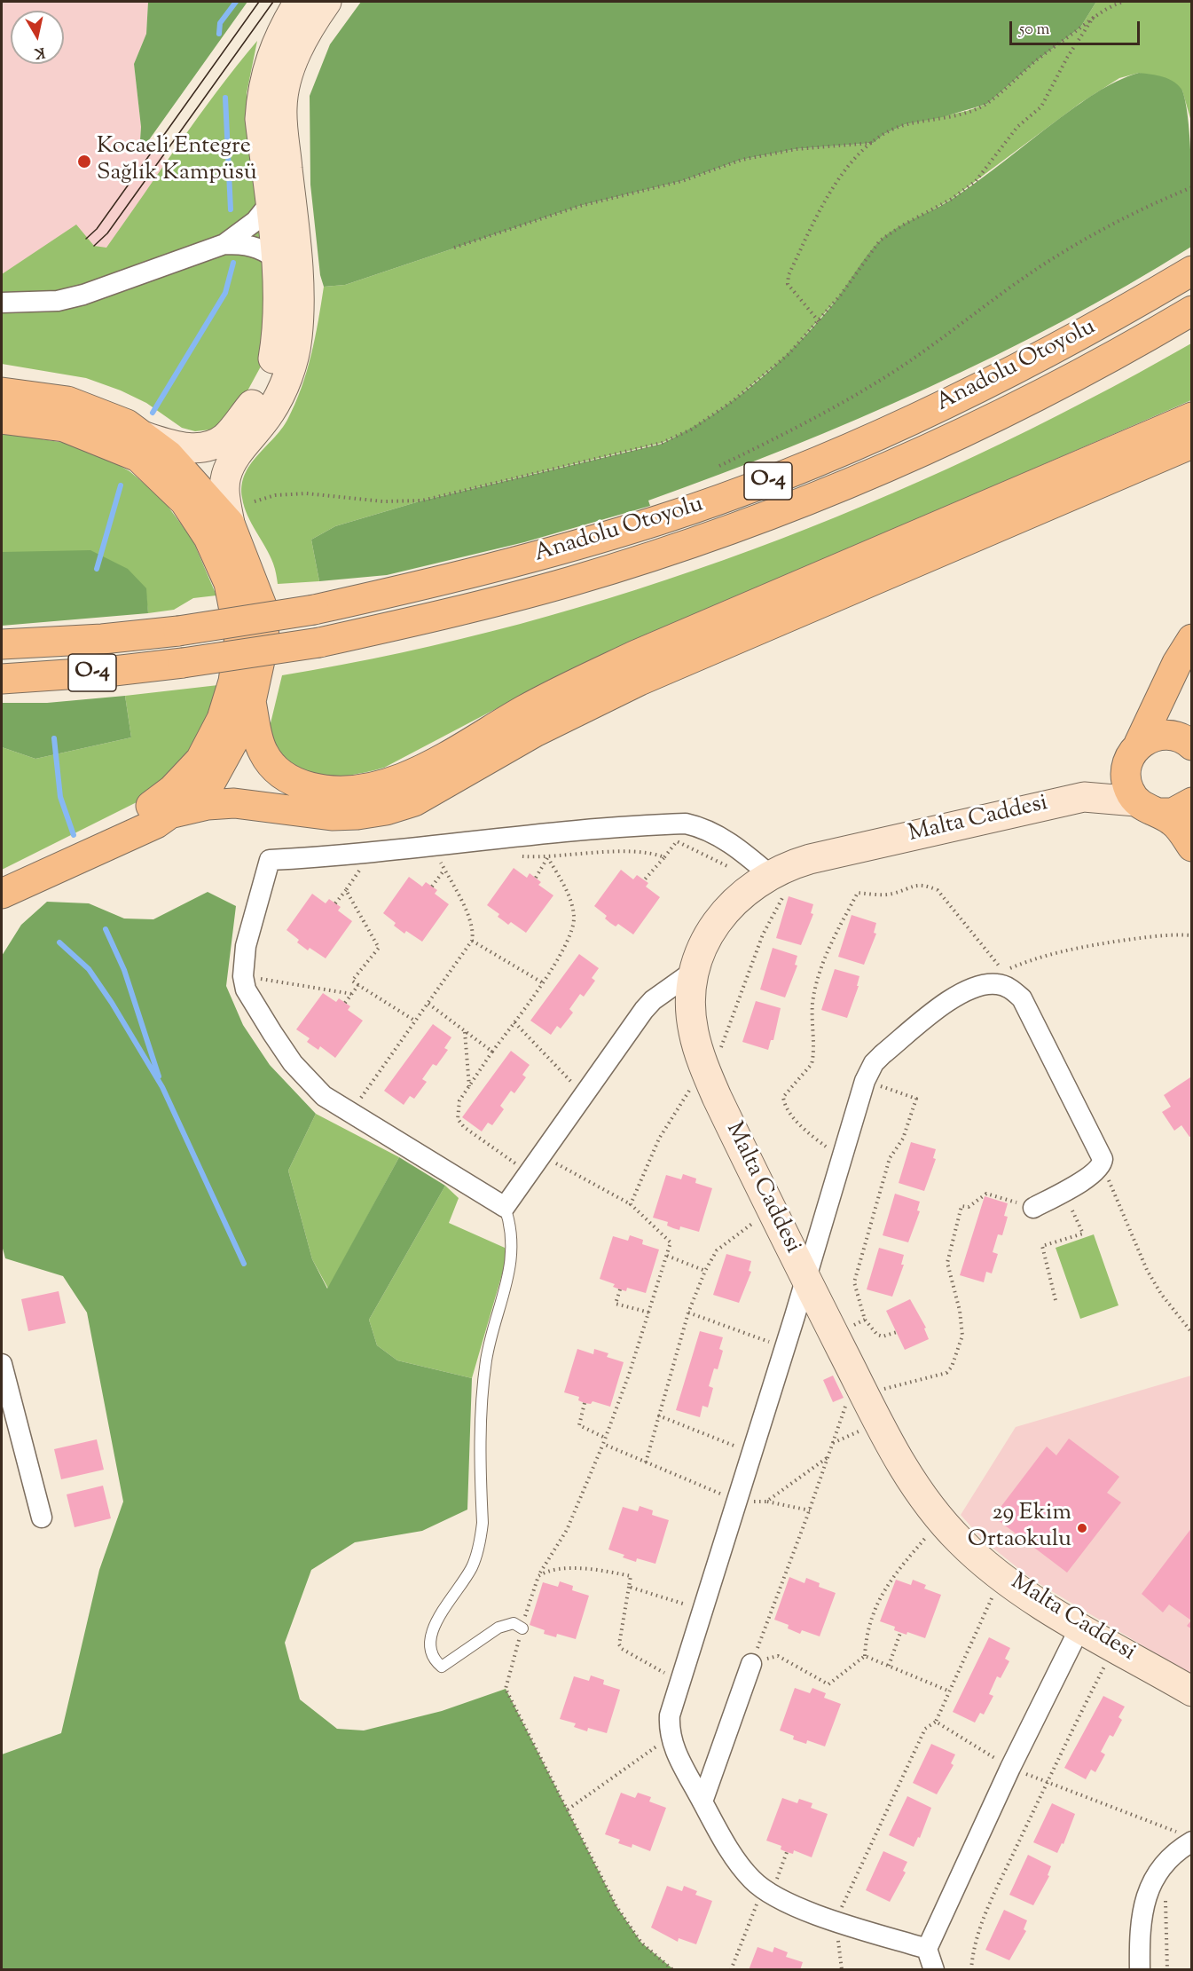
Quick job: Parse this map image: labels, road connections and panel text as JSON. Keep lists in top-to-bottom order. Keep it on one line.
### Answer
{"streets":{"main road":["Anadolu Otoyolu","O-4","Malta Caddesi"]},"places":["Kocaeli Entegre Sağlık Kampüsü","29 Ekim Ortaokulu"],"scale_bar":"50 m","north":"bottom"}
